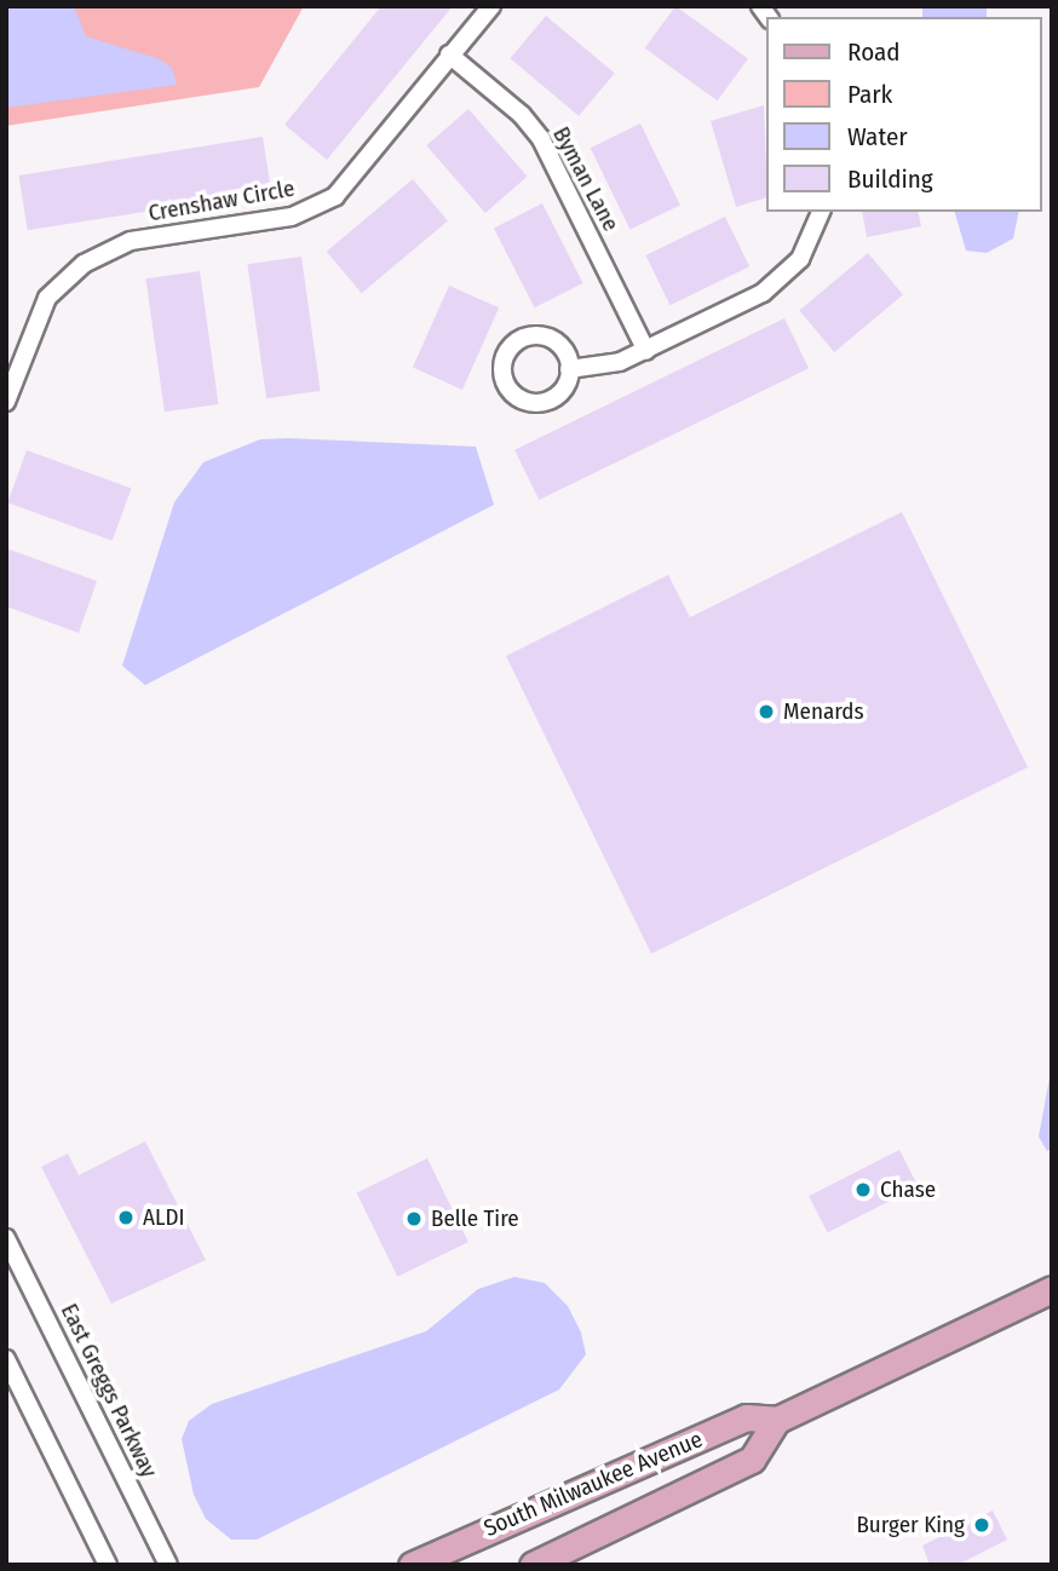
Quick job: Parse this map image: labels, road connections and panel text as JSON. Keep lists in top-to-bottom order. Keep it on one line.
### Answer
{"streets":{"main road":["South Milwaukee Avenue"],"street":["Byman Lane","Crenshaw Circle","East Greggs Parkway"]},"crossings":[["Byman Lane","Crenshaw Circle"]],"places":["Menards","Chase","ALDI","Belle Tire","Burger King"],"legend":["Road","Park","Water","Building"]}
